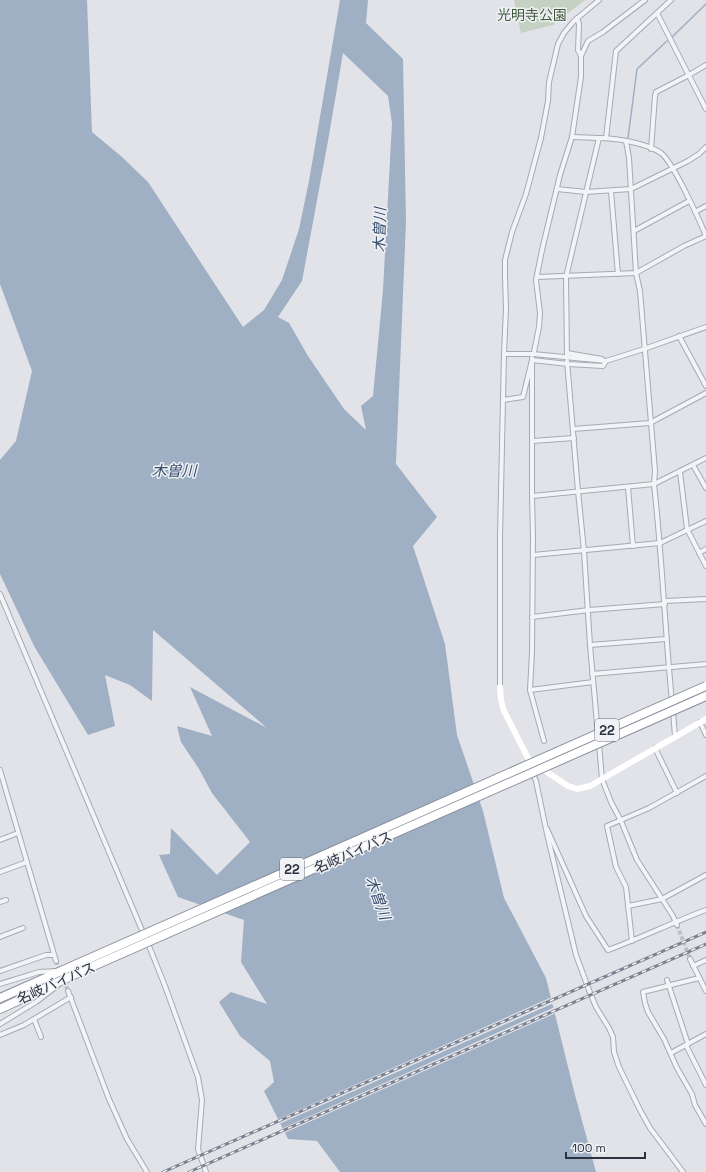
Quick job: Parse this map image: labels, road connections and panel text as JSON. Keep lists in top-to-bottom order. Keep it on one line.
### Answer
{"streets":{"highway":["22","名岐バイパス"]},"water":["木曽川"],"parks":["光明寺公園"],"scale_bar":"100 m"}
